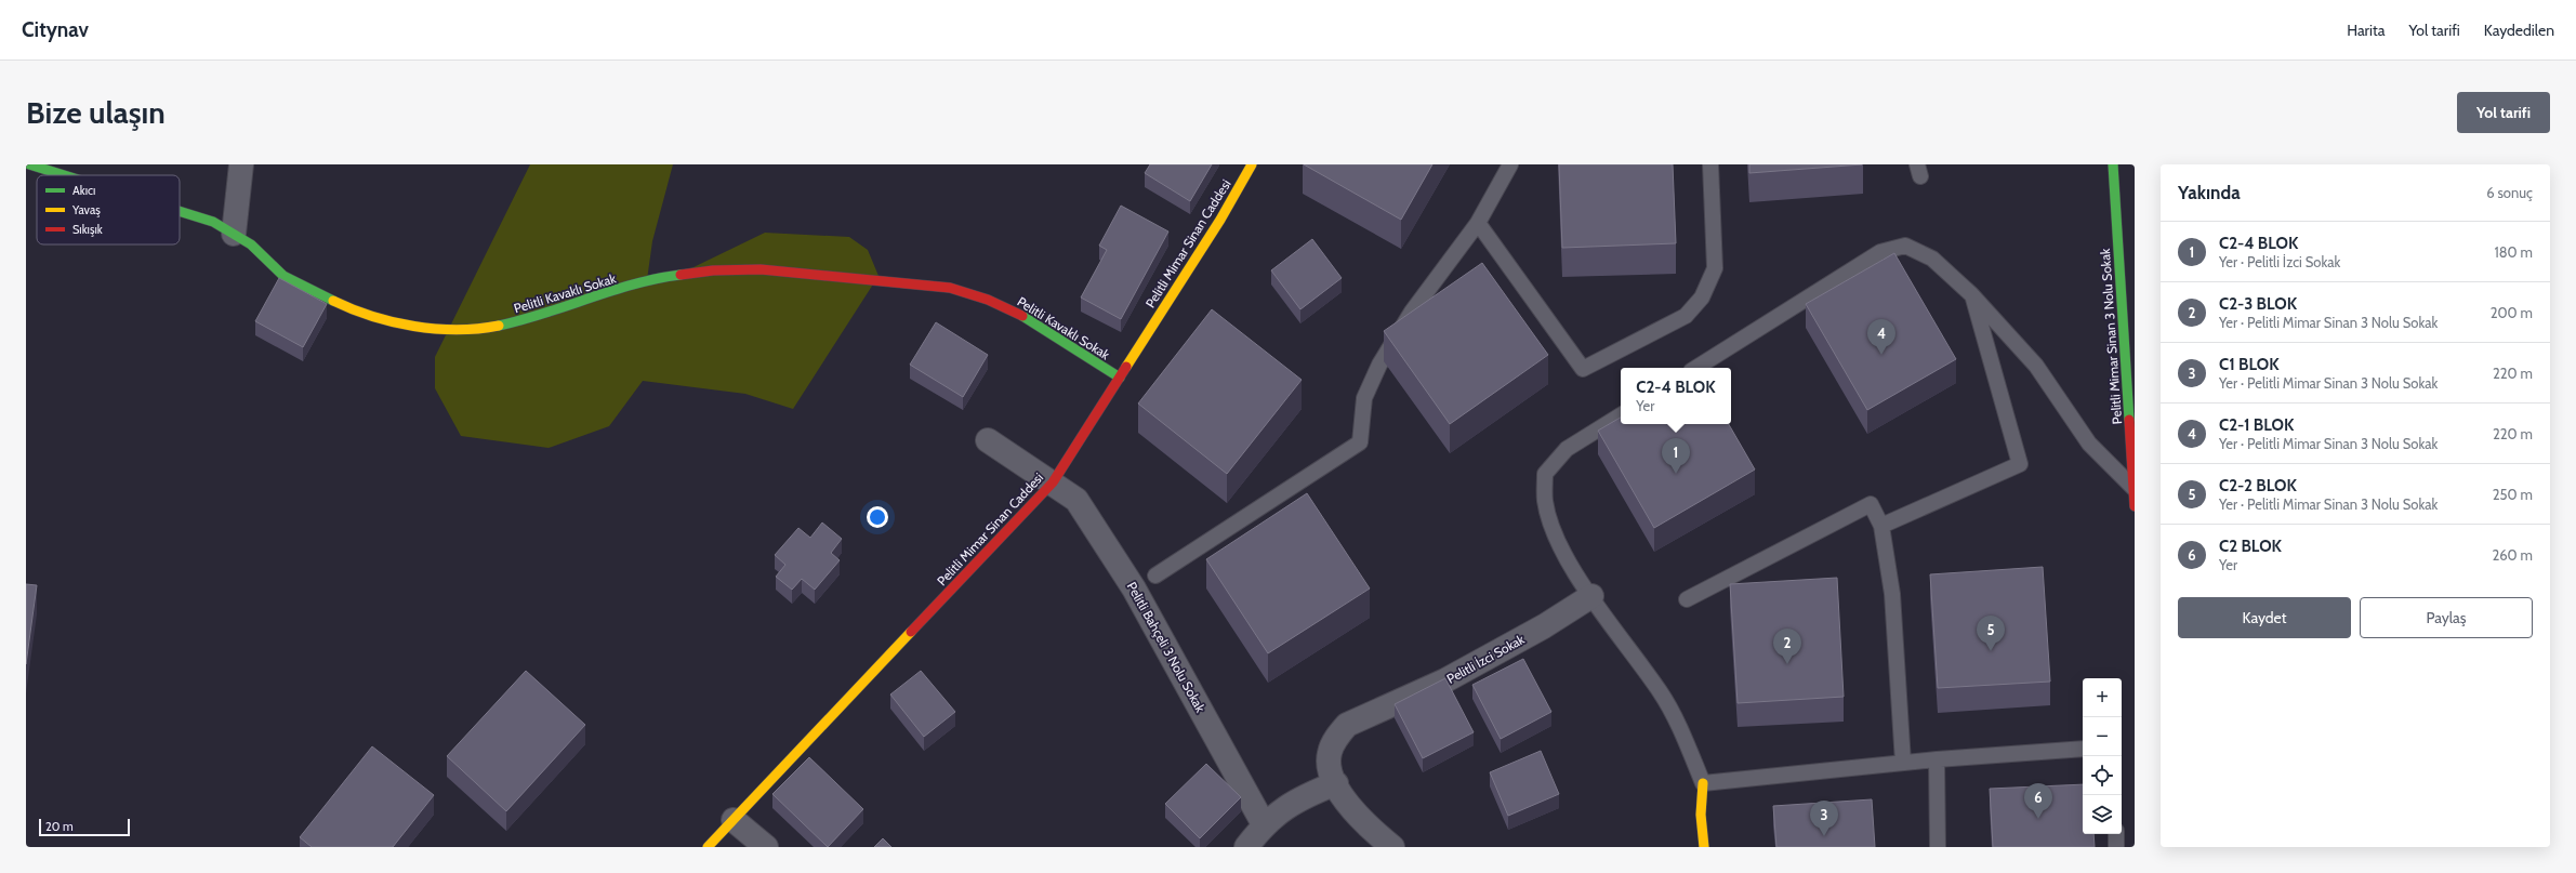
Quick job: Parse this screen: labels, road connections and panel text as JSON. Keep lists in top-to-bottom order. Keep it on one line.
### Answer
{"streets":{"street":["Pelitli Mimar Sinan Caddesi","Pelitli Kavaklı Sokak","Pelitli Mimar Sinan 3 Nolu Sokak","Pelitli Bahçeli 3 Nolu Sokak","Pelitli İzci Sokak"]},"crossings":[["Pelitli Mimar Sinan Caddesi","Pelitli Kavaklı Sokak"],["Pelitli Mimar Sinan Caddesi","Pelitli Bahçeli 3 Nolu Sokak"]],"legend":["Akıcı","Yavaş","Sıkışık"],"scale_bar":"20 m","page":{"header":"Citynav","nav":["Harita","Yol tarifi","Kaydedilen"],"buttons":["Yol tarifi",["Kaydet","Paylaş"]],"title":"Bize ulaşın","heading":["Yakında","6 sonuç"],"list":[{"mark":"1","name":"C2-4 BLOK","note":"Yer · Pelitli İzci Sokak","value":"180 m"},{"mark":"2","name":"C2-3 BLOK","note":"Yer · Pelitli Mimar Sinan 3 Nolu Sokak","value":"200 m"},{"mark":"3","name":"C1 BLOK","note":"Yer · Pelitli Mimar Sinan 3 Nolu Sokak","value":"220 m"},{"mark":"4","name":"C2-1 BLOK","note":"Yer · Pelitli Mimar Sinan 3 Nolu Sokak","value":"220 m"},{"mark":"5","name":"C2-2 BLOK","note":"Yer · Pelitli Mimar Sinan 3 Nolu Sokak","value":"250 m"},{"mark":"6","name":"C2 BLOK","note":"Yer","value":"260 m"}],"pins":["4","1","5","2","6","3"],"popup":["C2-4 BLOK","Yer"],"map_buttons":["+","−"],"scale":"20 m"}}
